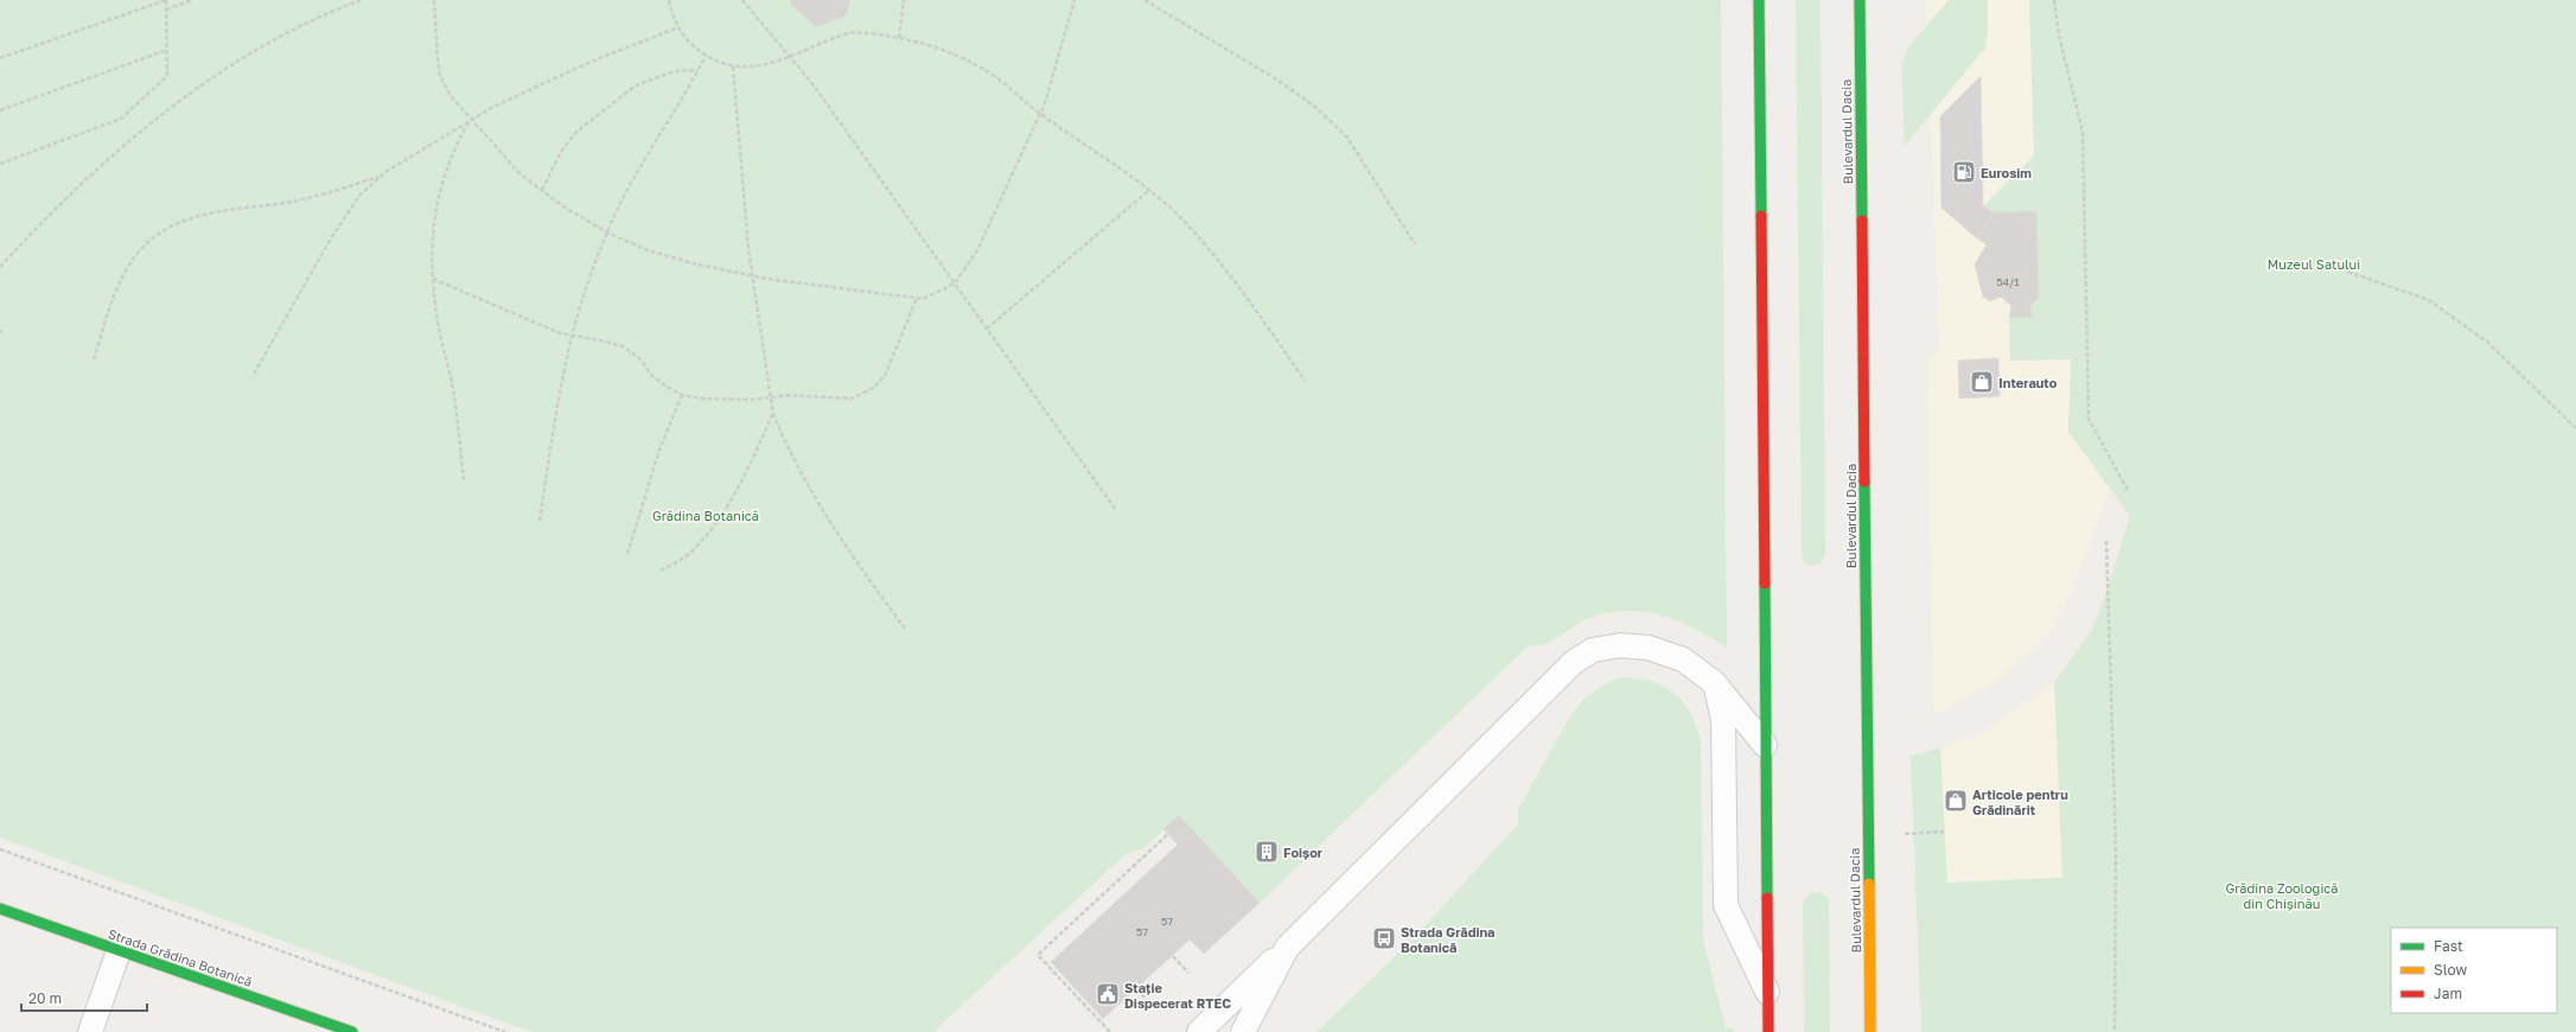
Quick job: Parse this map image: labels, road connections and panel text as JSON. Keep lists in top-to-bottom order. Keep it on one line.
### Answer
{"streets":{"main road":["Bulevardul Dacia","Strada Grădina Botanică"]},"parks":["Muzeul Satului","Grădina Botanică","Grădina Zoologică din Chișinău"],"places":{"fuel station":["Eurosim"],"shop":["Interauto","Articole pentru Grădinărit"],"building":["Foișor"],"bus stop":["Strada Grădina Botanică"],"public building":["Stație Dispecerat RTEC"]},"house_numbers":["54/1","57","57"],"legend":["Fast","Slow","Jam"],"scale_bar":"20 m"}
